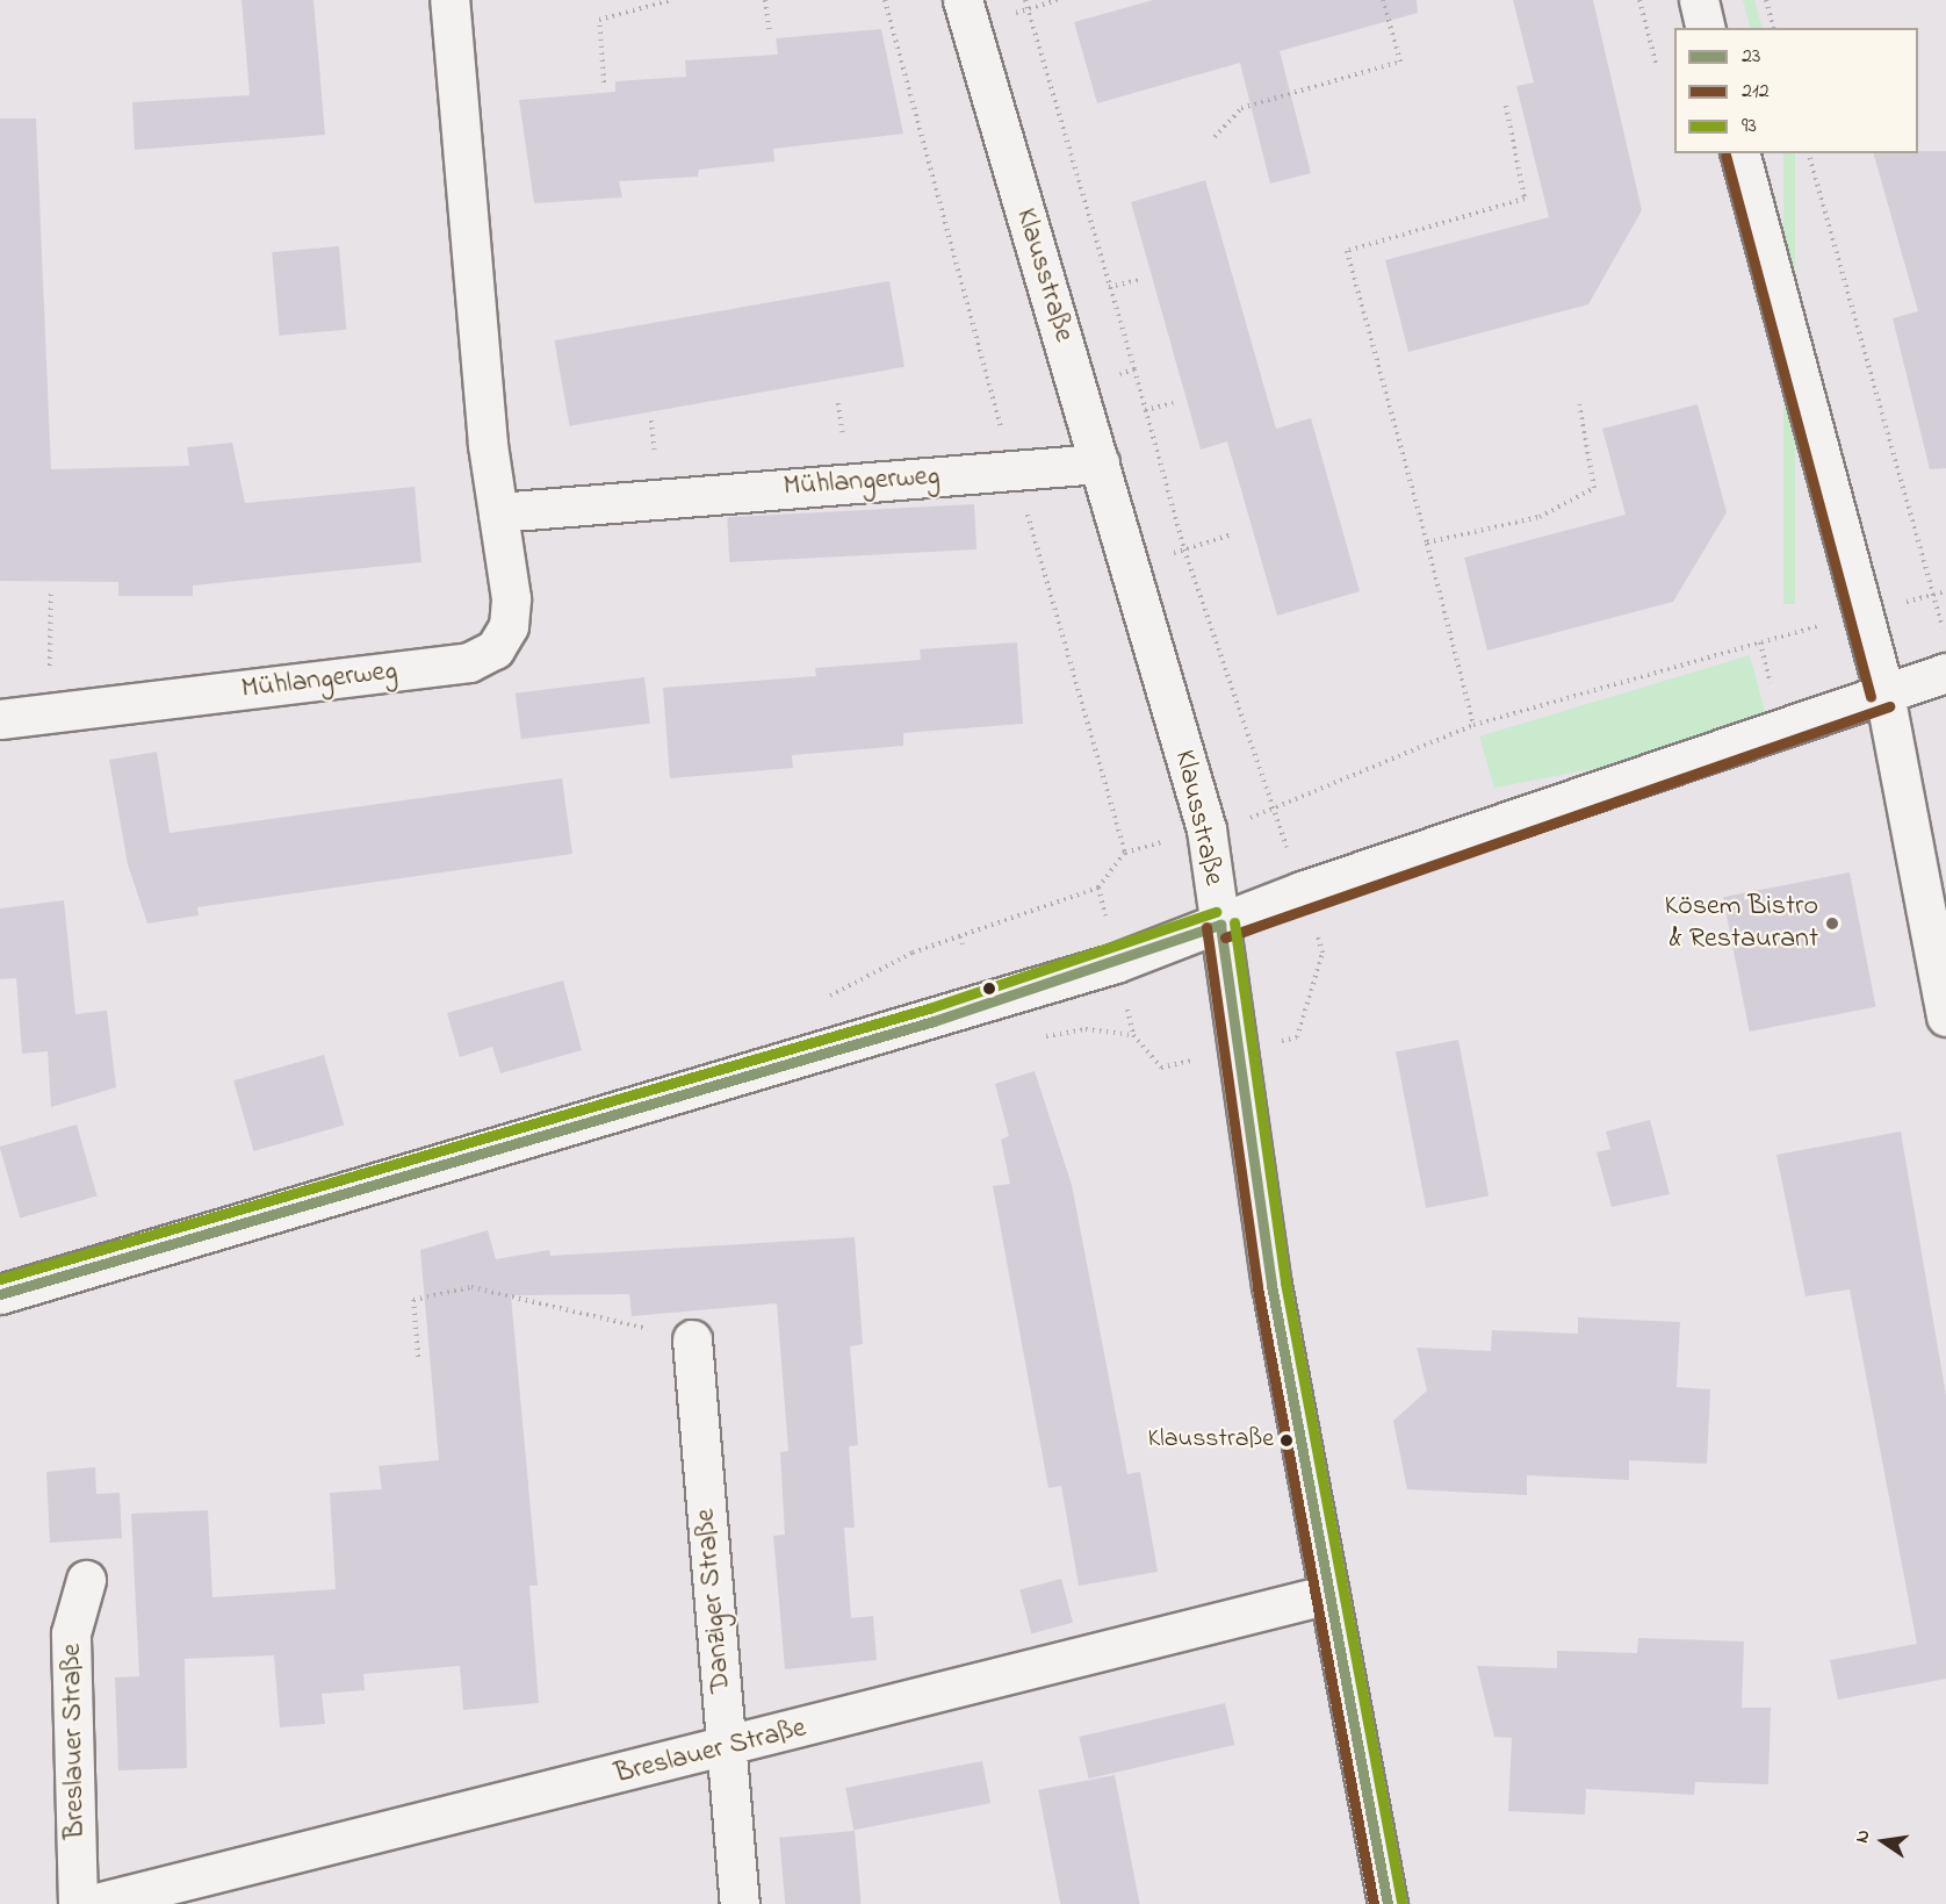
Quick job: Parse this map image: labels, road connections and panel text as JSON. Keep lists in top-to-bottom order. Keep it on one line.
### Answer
{"streets":{"street":["Klausstraße","Mühlangerweg","Danziger Straße","Breslauer Straße"]},"crossings":[["Klausstraße","Mühlangerweg"],["Klausstraße","Breslauer Straße"],["Danziger Straße","Breslauer Straße"]],"places":["Kösem Bistro & Restaurant","Klausstraße"],"lines":["transit line 212","transit line 93","transit line 23"],"legend":["23","212","93"],"north":"left"}
